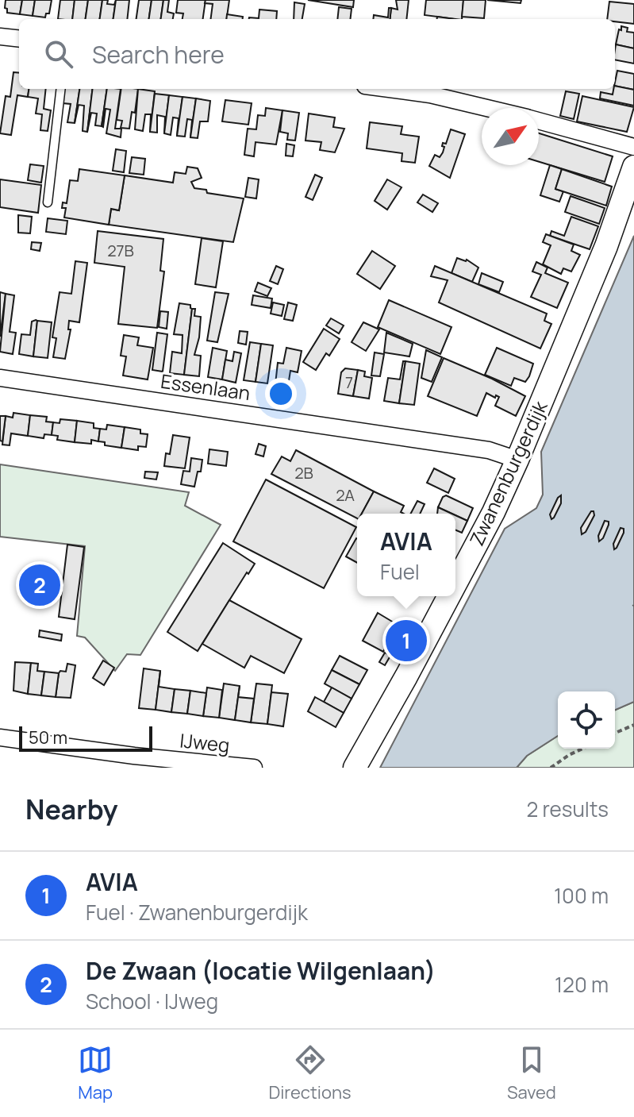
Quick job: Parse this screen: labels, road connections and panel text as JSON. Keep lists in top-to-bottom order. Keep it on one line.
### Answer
{"streets":{"street":["Essenlaan","Zwanenburgerdijk","IJweg"]},"crossings":[["Essenlaan","Zwanenburgerdijk"]],"house_numbers":["27B","7","2B","2A"],"scale_bar":"50 m","north":"top right","page":{"search":"Search here","popup":["AVIA","Fuel"],"pins":["2","1"],"scale":"50 m","heading":["Nearby","2 results"],"list":[{"mark":"1","name":"AVIA","note":"Fuel · Zwanenburgerdijk","value":"100 m"},{"mark":"2","name":"De Zwaan (locatie Wilgenlaan)","note":"School · IJweg","value":"120 m"}],"nav":["Map","Directions","Saved"]}}
